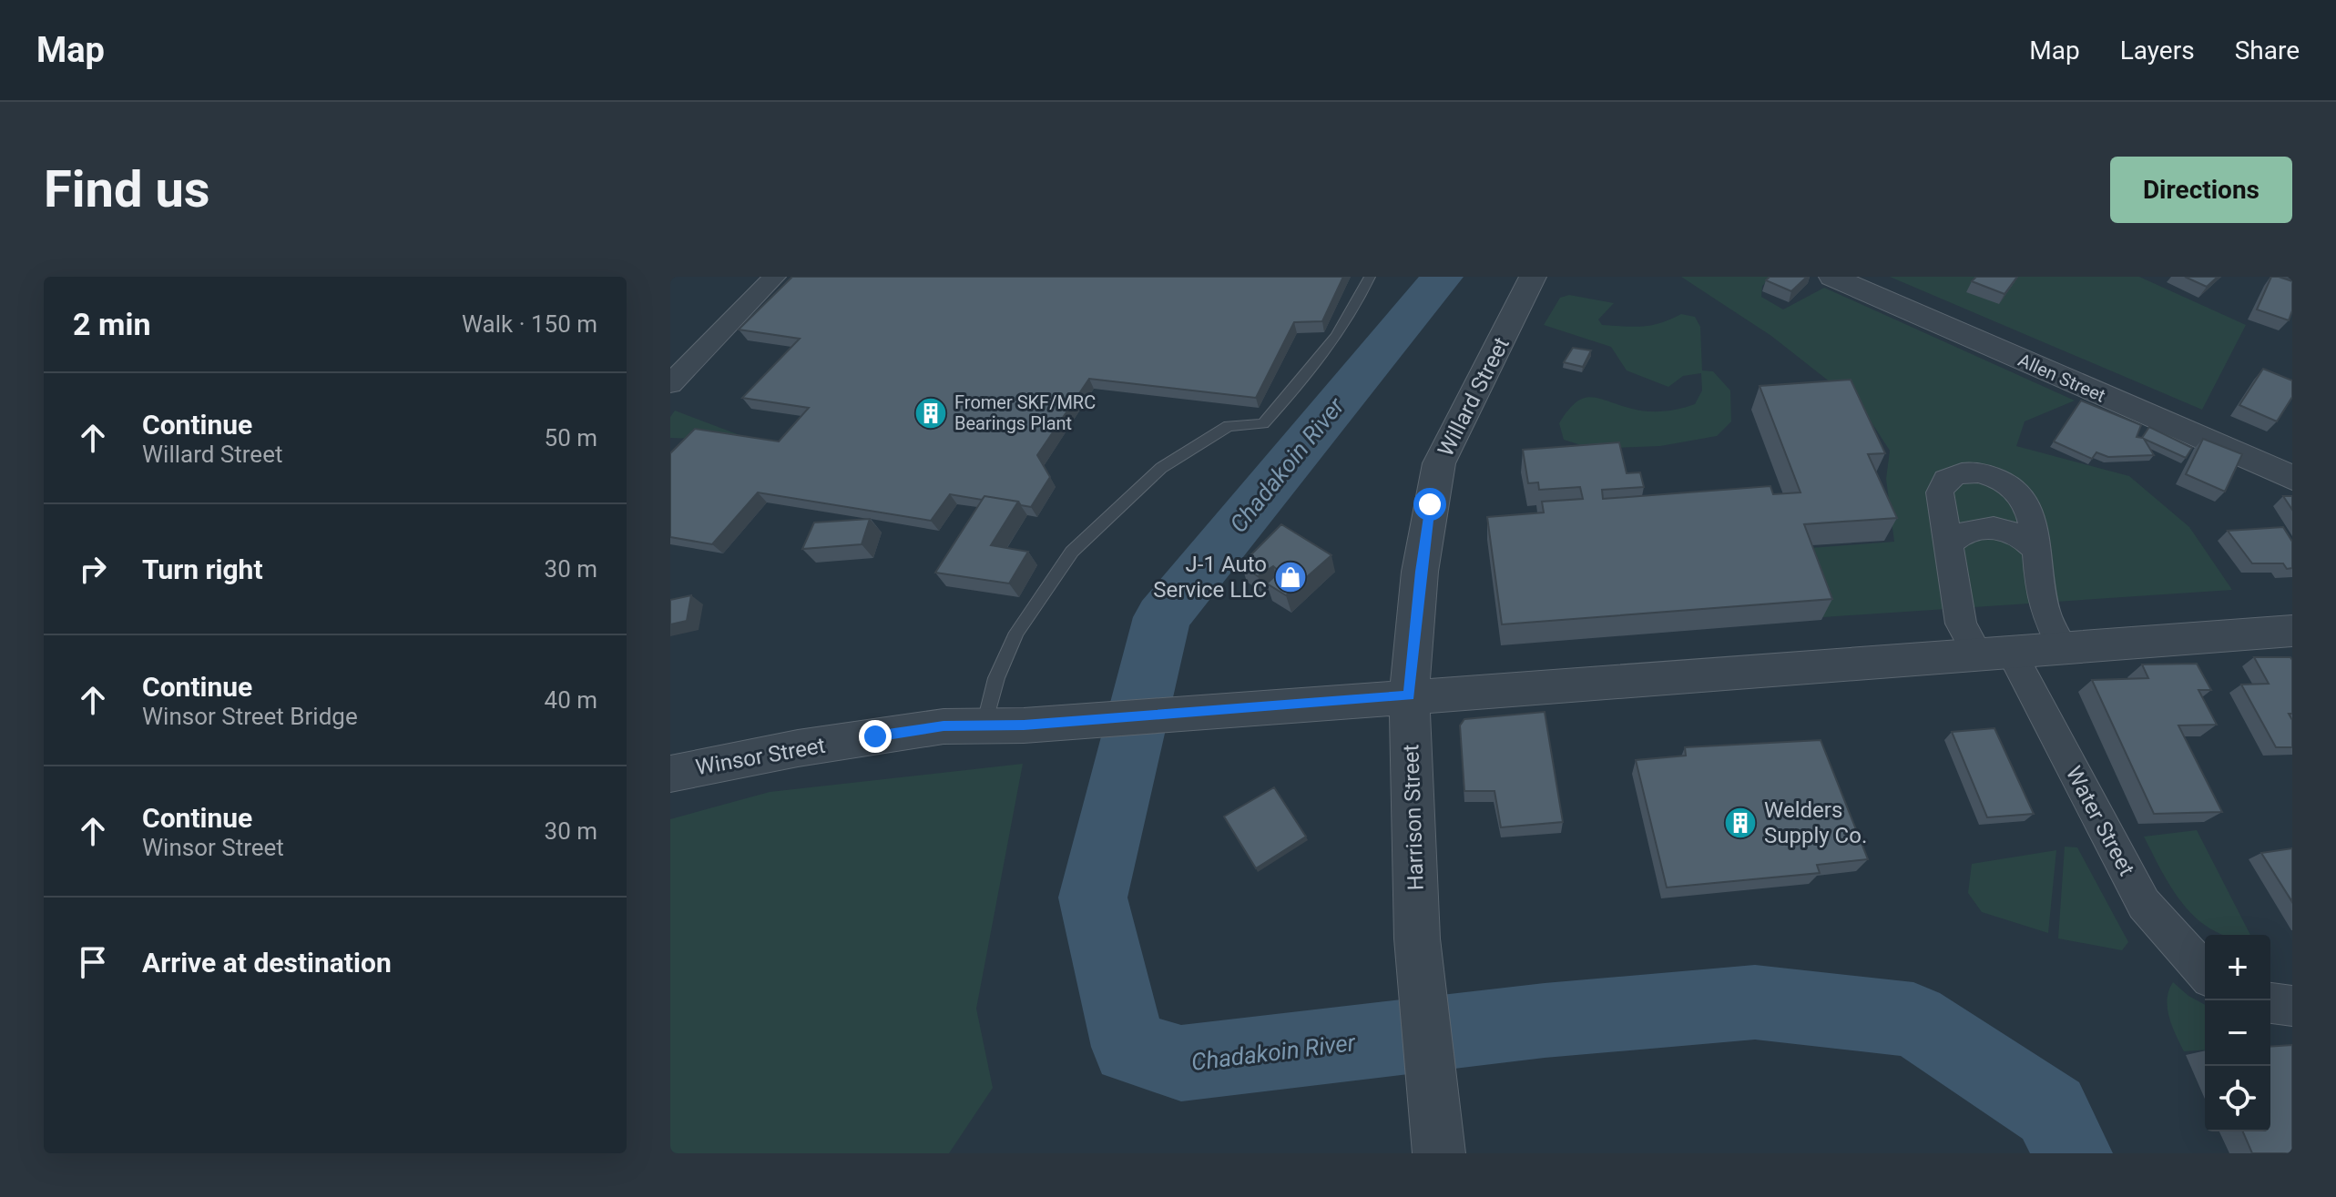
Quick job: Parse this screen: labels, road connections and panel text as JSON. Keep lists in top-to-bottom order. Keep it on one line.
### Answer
{"streets":{"street":["Allen Street","Willard Street","Winsor Street","Harrison Street","Water Street"]},"crossings":[["Willard Street","Winsor Street"],["Willard Street","Harrison Street"],["Winsor Street","Harrison Street"],["Winsor Street","Water Street"]],"water":["Chadakoin River"],"places":{"building":["Fromer SKF/MRC Bearings Plant","Welders Supply Co."],"shop":["J-1 Auto Service LLC"]},"page":{"header":"Map","nav":["Map","Layers","Share"],"buttons":"Directions","title":"Find us","heading":["2 min","Walk · 150 m"],"list":[["Continue","Willard Street","50 m"],["Turn right","30 m"],["Continue","Winsor Street Bridge","40 m"],["Continue","Winsor Street","30 m"],"Arrive at destination"],"map_buttons":["+","−"]}}
